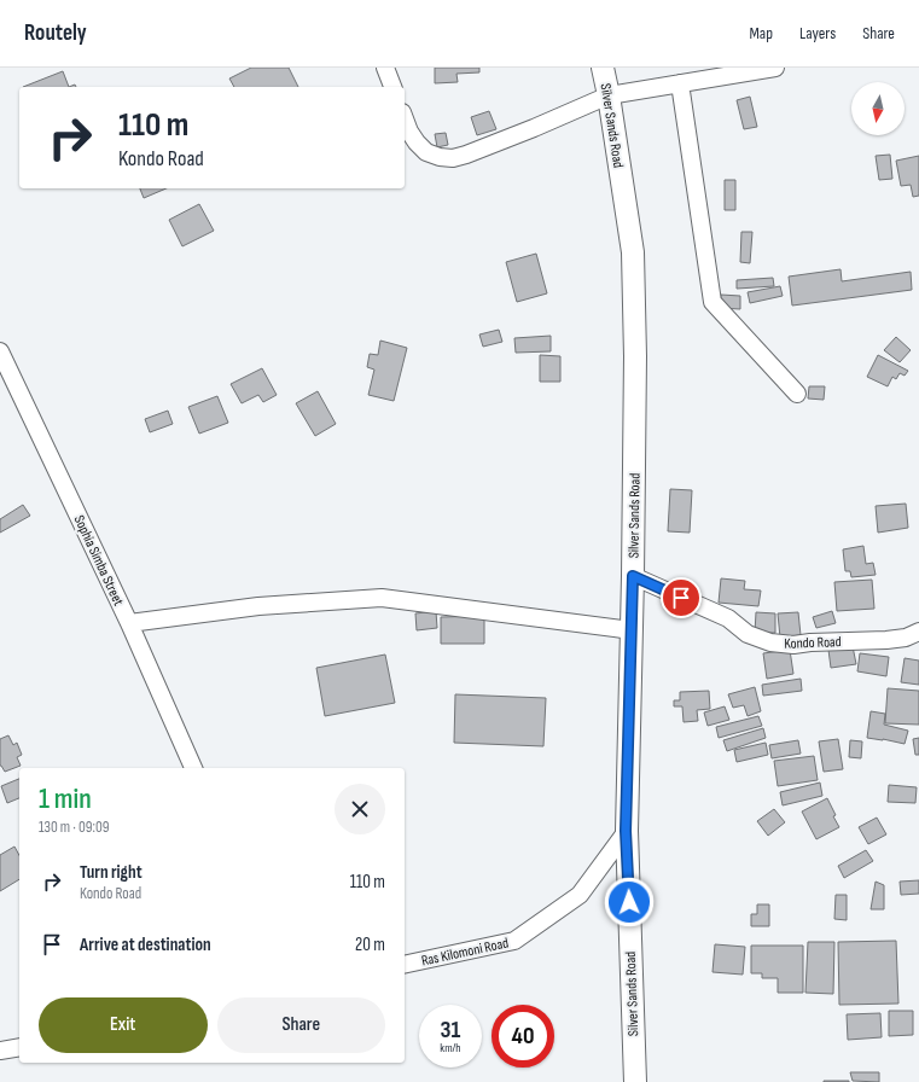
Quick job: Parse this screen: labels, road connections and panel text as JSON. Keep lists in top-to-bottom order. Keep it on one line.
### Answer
{"streets":{"street":["Silver Sands Road","Sophia Simba Street","Kondo Road","Ras Kilomoni Road"]},"crossings":[["Silver Sands Road","Kondo Road"],["Silver Sands Road","Ras Kilomoni Road"]],"north":"bottom","page":{"header":"Routely","nav":["Map","Layers","Share"],"turn":["110 m","Kondo Road"],"heading":["1 min","130 m · 09:09"],"list":[{"name":"Turn right","note":"Kondo Road","value":"110 m"},{"name":"Arrive at destination","value":"20 m"}],"buttons":["Exit","Share"],"speed":"31 km/h","limit":"40"}}
